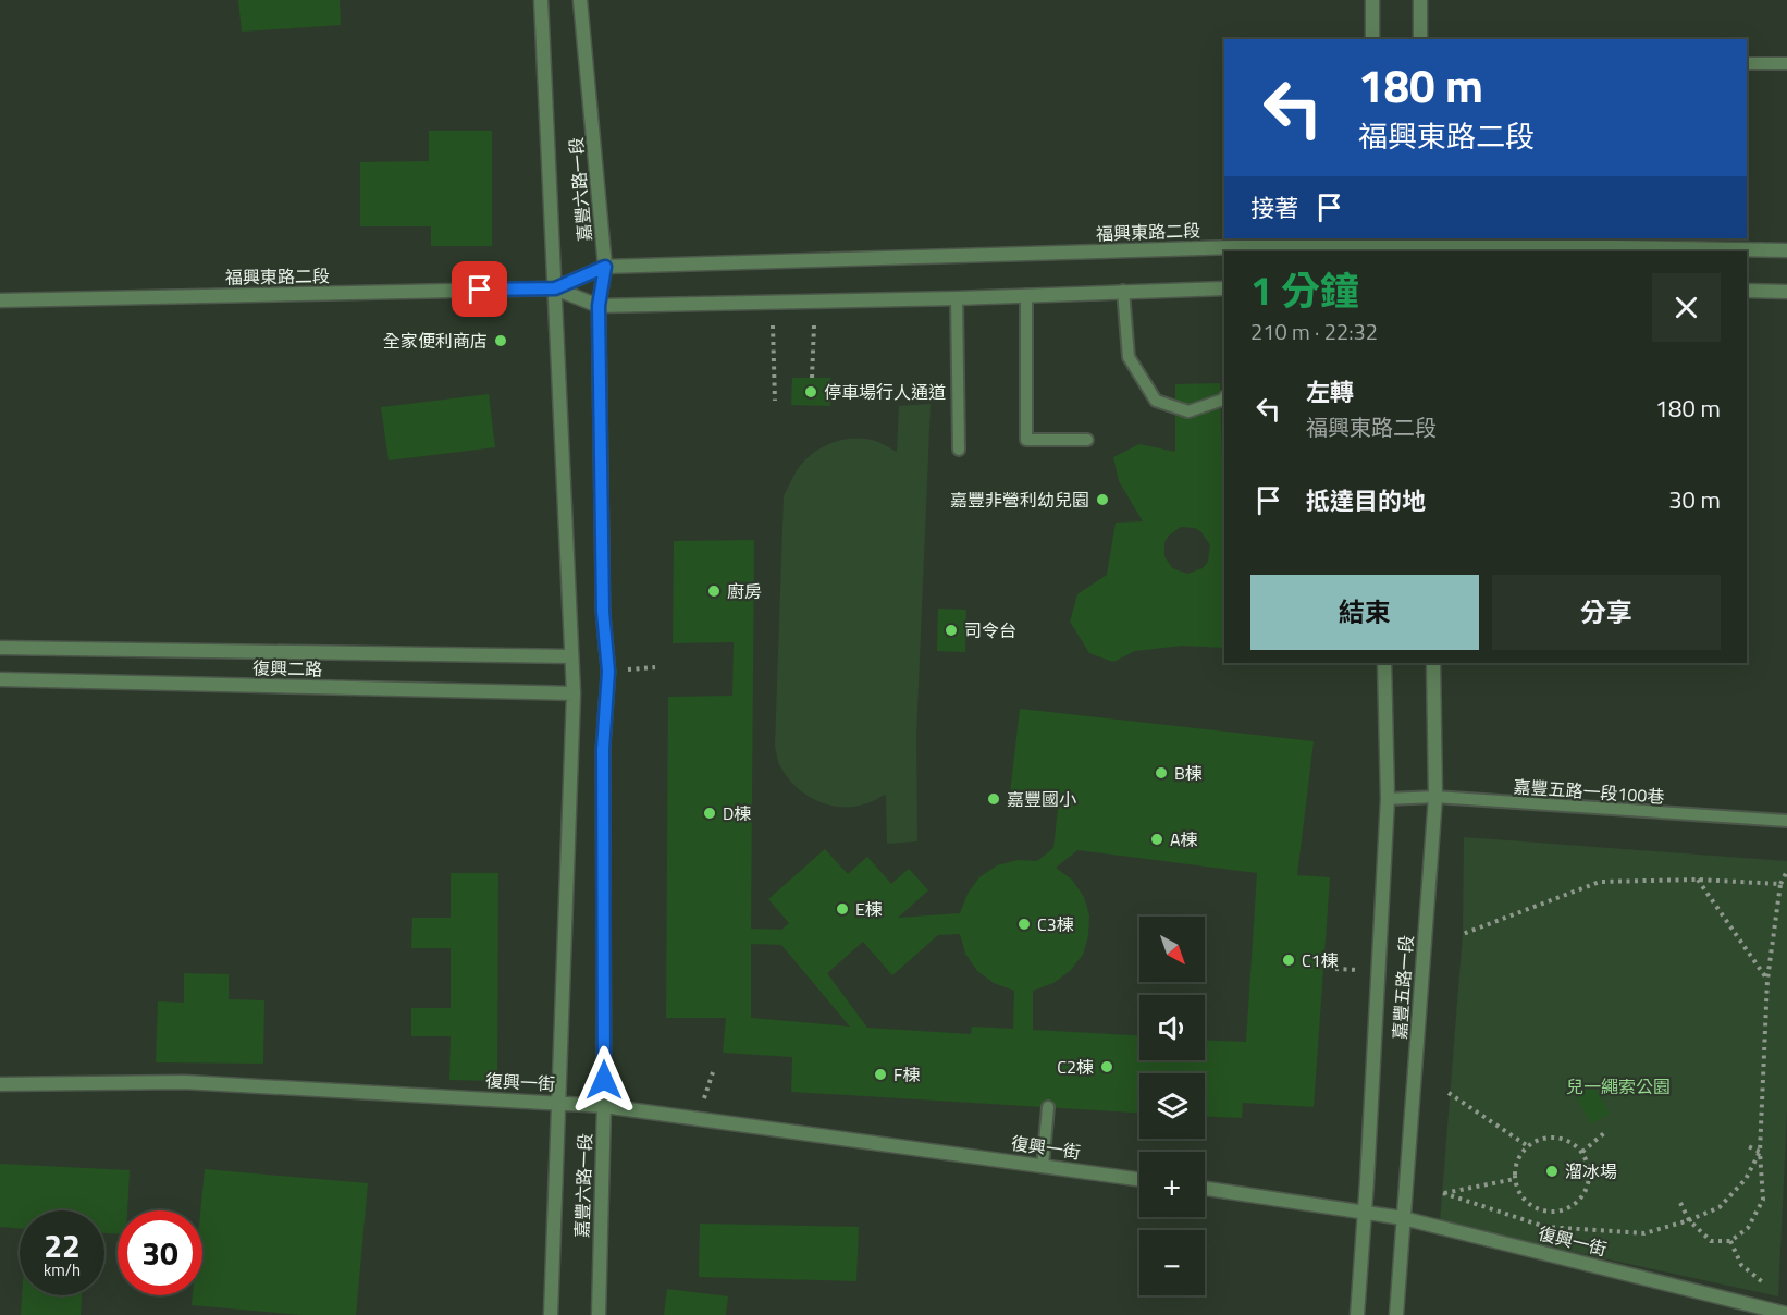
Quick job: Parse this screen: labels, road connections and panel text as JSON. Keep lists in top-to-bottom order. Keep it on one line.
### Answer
{"streets":{"street":["嘉豐六路一段","福興東路二段","復興二路","嘉豐五路一段","復興一街"],"lane":["嘉豐五路一段100巷"]},"crossings":[["嘉豐六路一段","福興東路二段"],["嘉豐六路一段","復興二路"],["嘉豐六路一段","復興一街"],["嘉豐五路一段100巷","嘉豐五路一段"],["嘉豐五路一段","復興一街"]],"parks":["兒一繩索公園"],"places":["全家便利商店","停車場行人通道","嘉豐非營利幼兒園","廚房","司令台","B棟","嘉豐國小","D棟","A棟","E棟","C3棟","C1棟","C2棟","F棟","溜冰場"],"north":"bottom right","page":{"turn":["180 m","福興東路二段"],"then":"接著","heading":["1 分鐘","210 m · 22:32"],"list":[{"name":"左轉","note":"福興東路二段","value":"180 m"},{"name":"抵達目的地","value":"30 m"}],"buttons":["結束","分享"],"map_buttons":["+","−"],"speed":"22 km/h","limit":"30"}}
